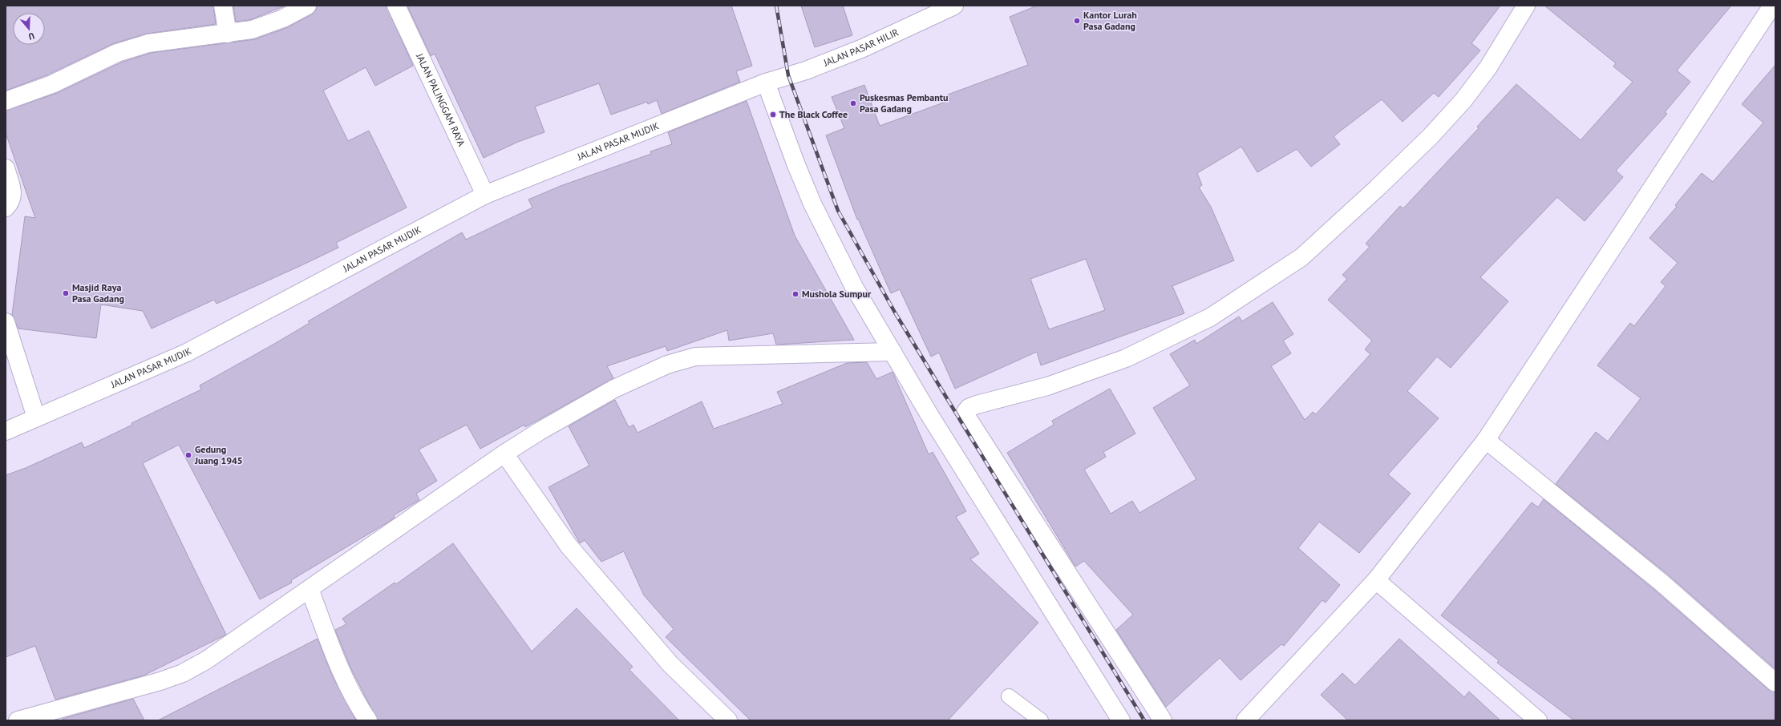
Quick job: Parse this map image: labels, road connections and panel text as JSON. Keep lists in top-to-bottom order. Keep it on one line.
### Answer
{"streets":{"street":["JALAN PASAR HILIR","JALAN PALINGGAM RAYA","JALAN PASAR MUDIK"]},"crossings":[["JALAN PASAR HILIR","JALAN PASAR MUDIK"],["JALAN PALINGGAM RAYA","JALAN PASAR MUDIK"]],"places":["Kantor Lurah Pasa Gadang","Puskesmas Pembantu Pasa Gadang","The Black Coffee","Masjid Raya Pasa Gadang","Mushola Sumpur","Gedung Juang 1945"],"north":"bottom"}
